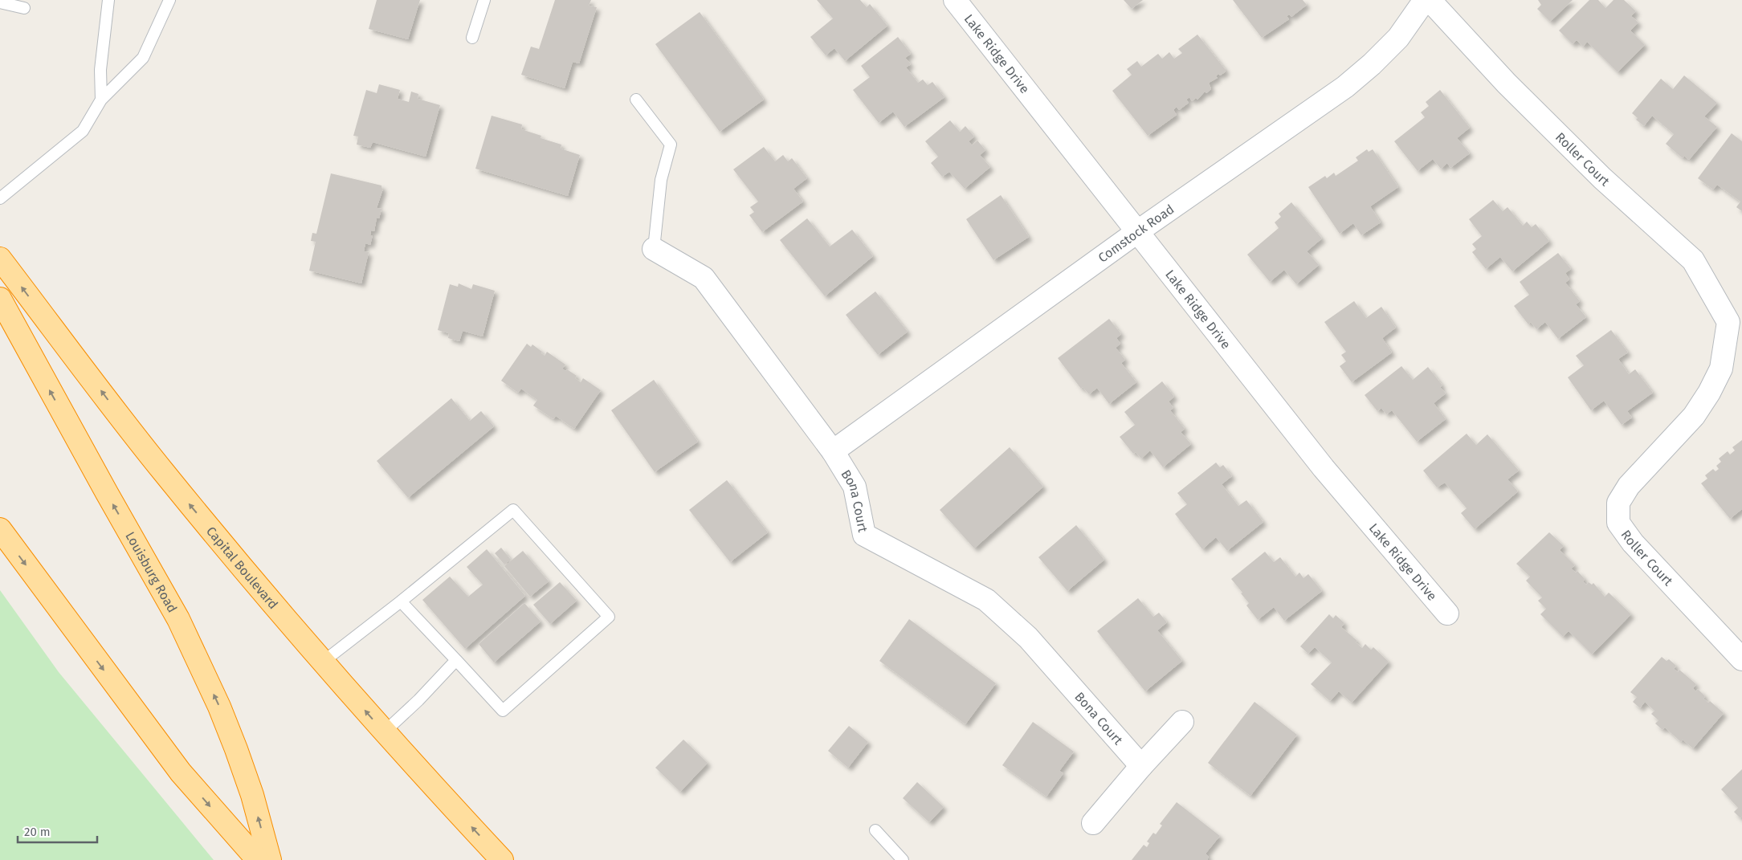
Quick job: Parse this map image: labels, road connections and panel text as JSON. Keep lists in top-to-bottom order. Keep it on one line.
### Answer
{"streets":{"highway":["Capital Boulevard","Louisburg Road"],"street":["Lake Ridge Drive","Roller Court","Comstock Road","Bona Court"]},"crossings":[["Lake Ridge Drive","Comstock Road"],["Comstock Road","Bona Court"]],"scale_bar":"20 m"}
